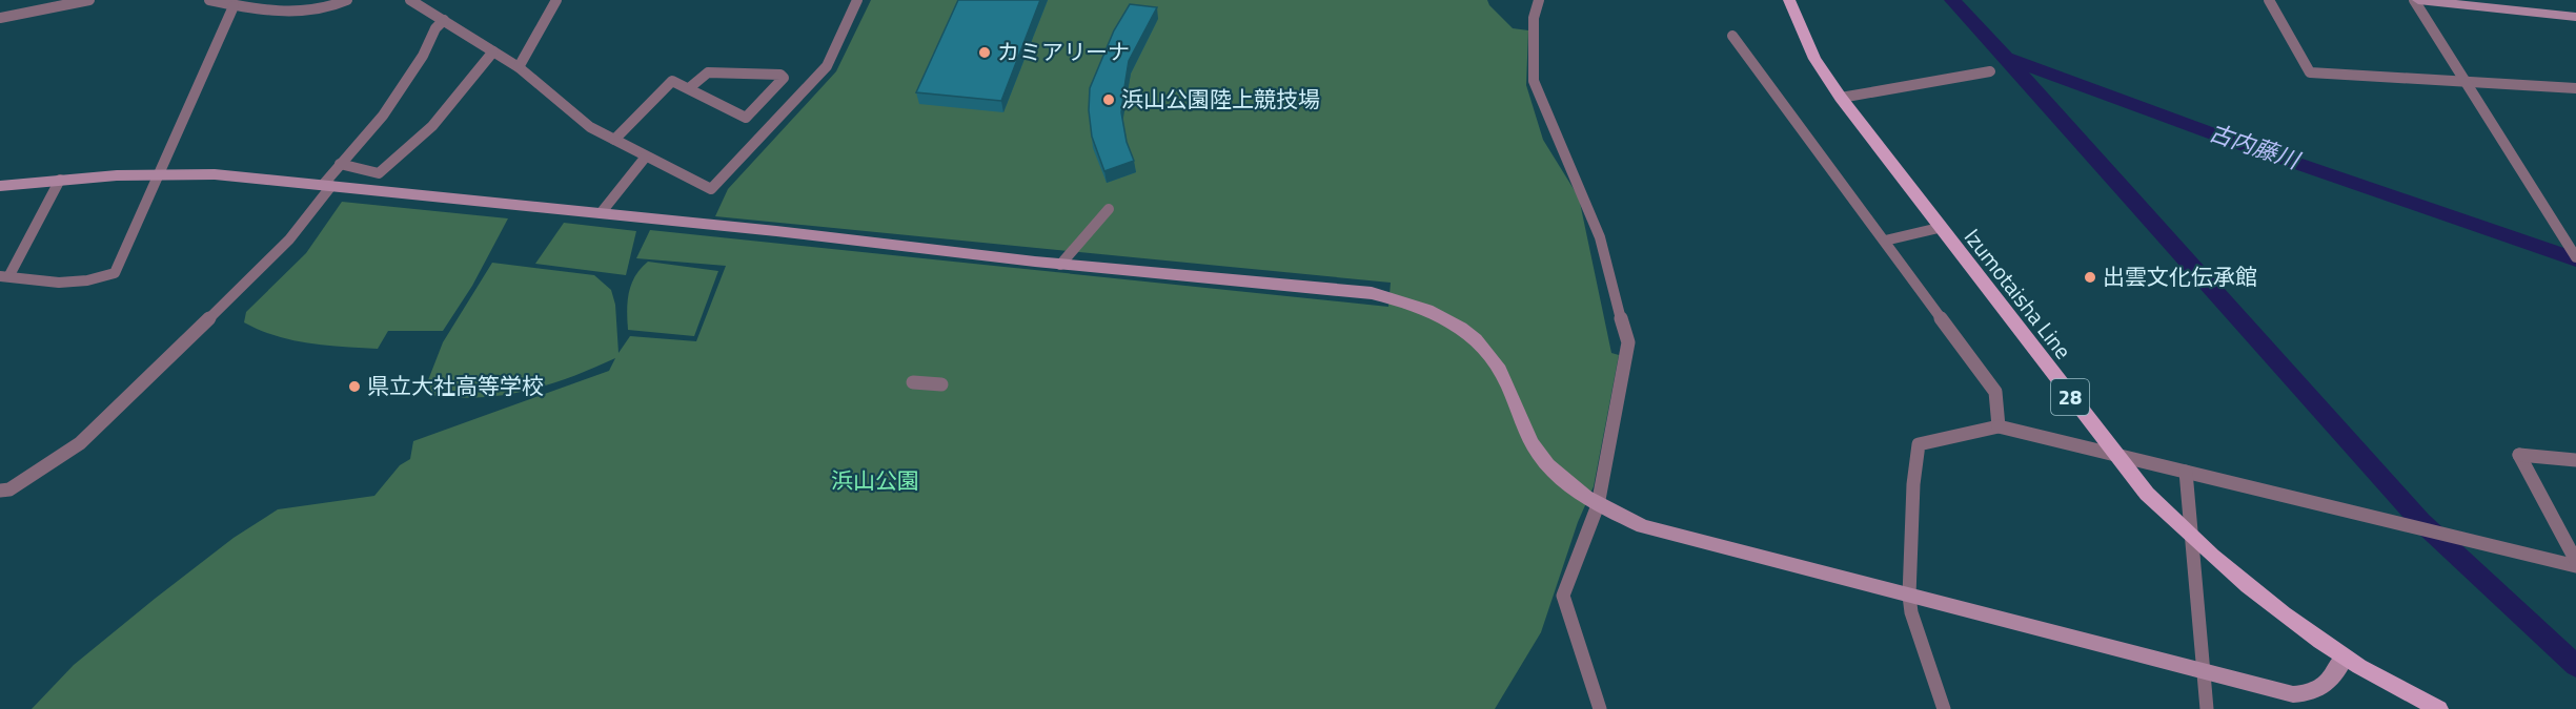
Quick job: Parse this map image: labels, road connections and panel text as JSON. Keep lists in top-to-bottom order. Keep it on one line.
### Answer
{"streets":{"main road":["Izumotaisha Line","28"]},"water":["古内藤川"],"parks":["浜山公園"],"places":["カミアリーナ","浜山公園陸上競技場","出雲文化伝承館","県立大社高等学校"]}
